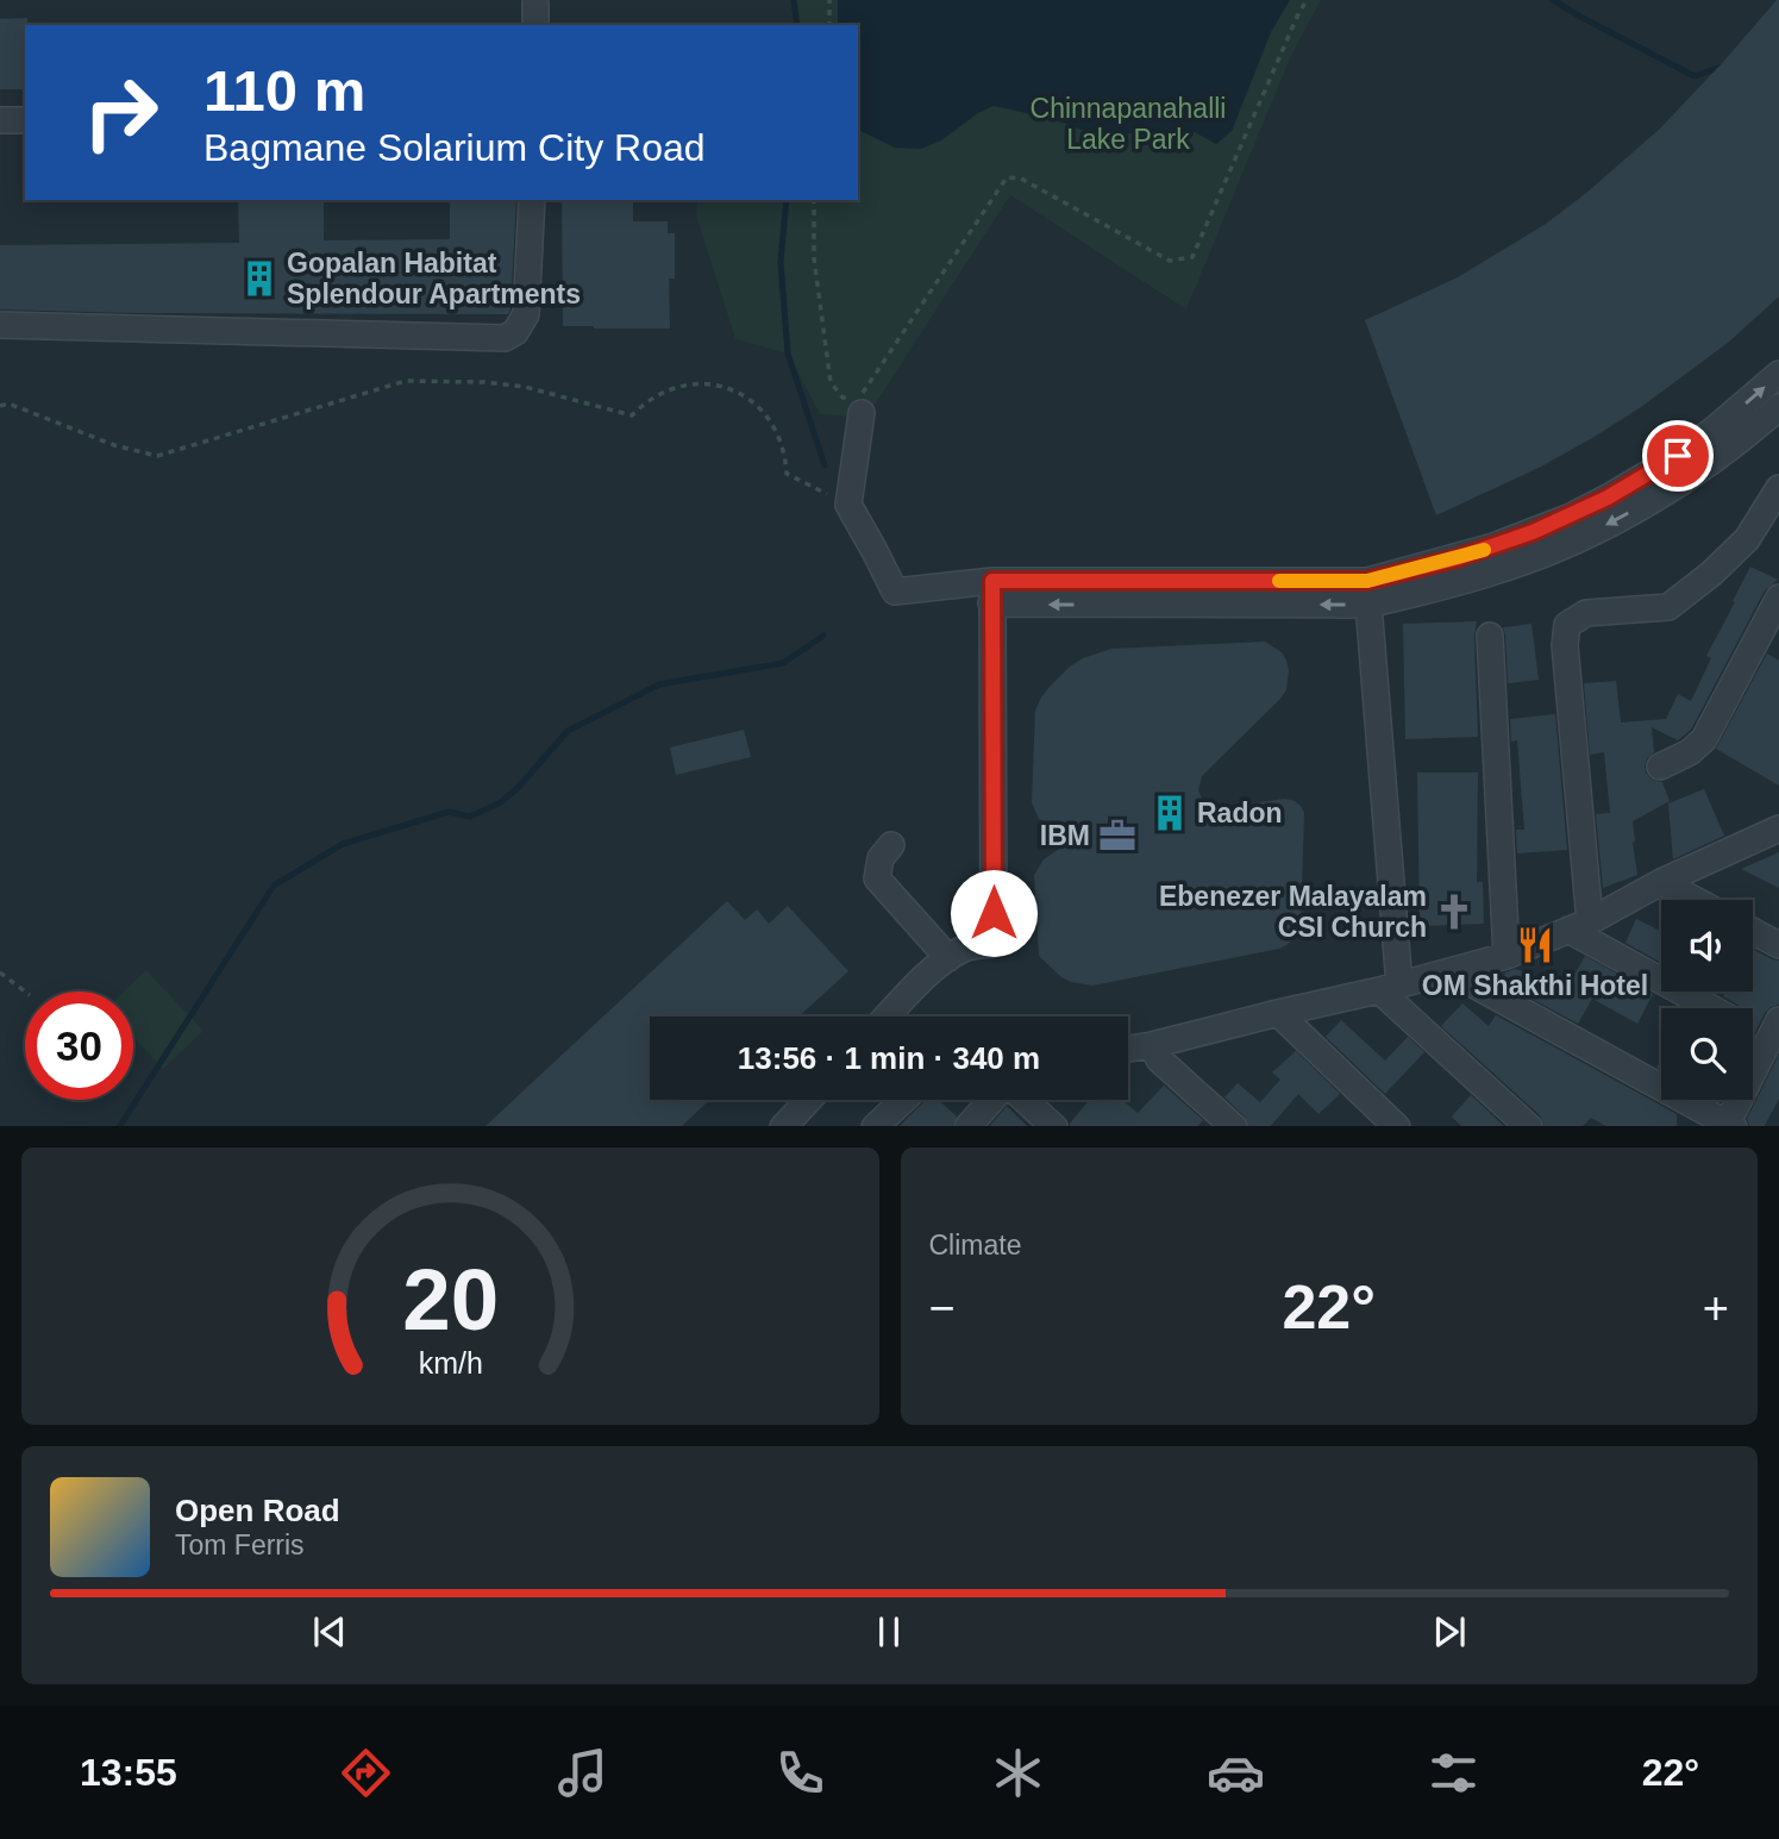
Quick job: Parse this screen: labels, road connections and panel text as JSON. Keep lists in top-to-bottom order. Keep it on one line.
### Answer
{"parks":["Chinnapanahalli Lake Park"],"places":{"building":["Gopalan Habitat Splendour Apartments","Radon"],"office":["IBM"],"church":["Ebenezer Malayalam CSI Church"],"restaurant":["OM Shakthi Hotel"]},"page":{"turn":["110 m","Bagmane Solarium City Road"],"limit":"30","trip":"13:56 · 1 min · 340 m","tile":"Climate","heat":["−","22°","+"],"song":["Open Road","Tom Ferris"],"tabs":["13:55","22°"],"gauge":["20","km/h"]}}
